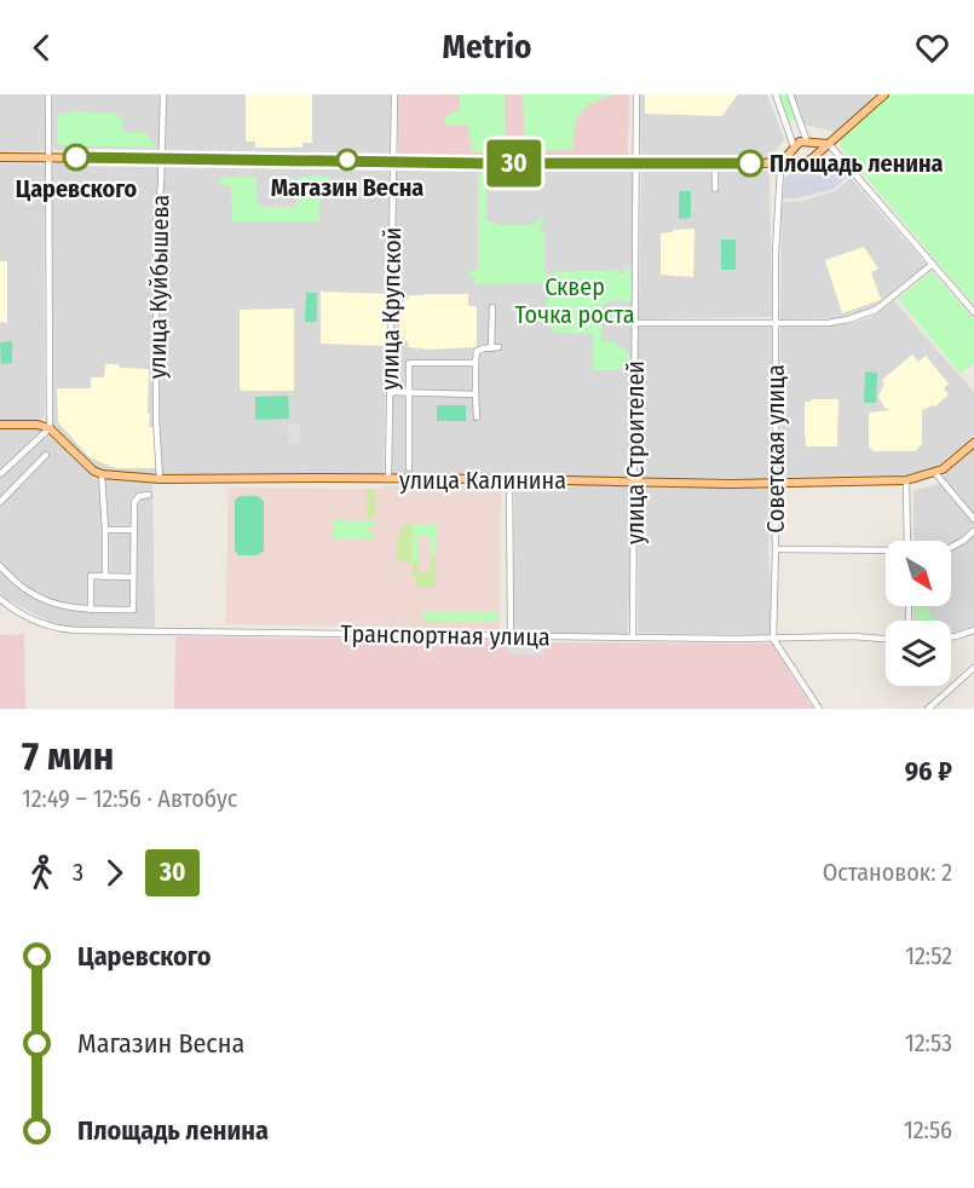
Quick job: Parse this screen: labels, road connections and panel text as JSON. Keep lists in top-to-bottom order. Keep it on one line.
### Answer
{"streets":{"main road":["улица Калинина"],"street":["улица Куйбышева","улица Крупской","Советская улица","улица Строителей","Транспортная улица"]},"crossings":[["улица Куйбышева","улица Калинина"],["улица Крупской","улица Калинина"],["Советская улица","улица Калинина"],["Советская улица","Транспортная улица"],["улица Строителей","улица Калинина"],["улица Строителей","Транспортная улица"]],"parks":["Сквер Точка роста"],"places":["Царевского","Магазин Весна","Площадь ленина"],"lines":["bus line 30"],"north":"bottom right","page":{"header":"Metrio","on_map":"30","heading":["7 мин","12:49 – 12:56 · Автобус","96 ₽"],"legs":["3","30","Остановок: 2"],"list":[{"name":"Царевского","value":"12:52"},{"name":"Магазин Весна","value":"12:53"},{"name":"Площадь ленина","value":"12:56"}]}}
